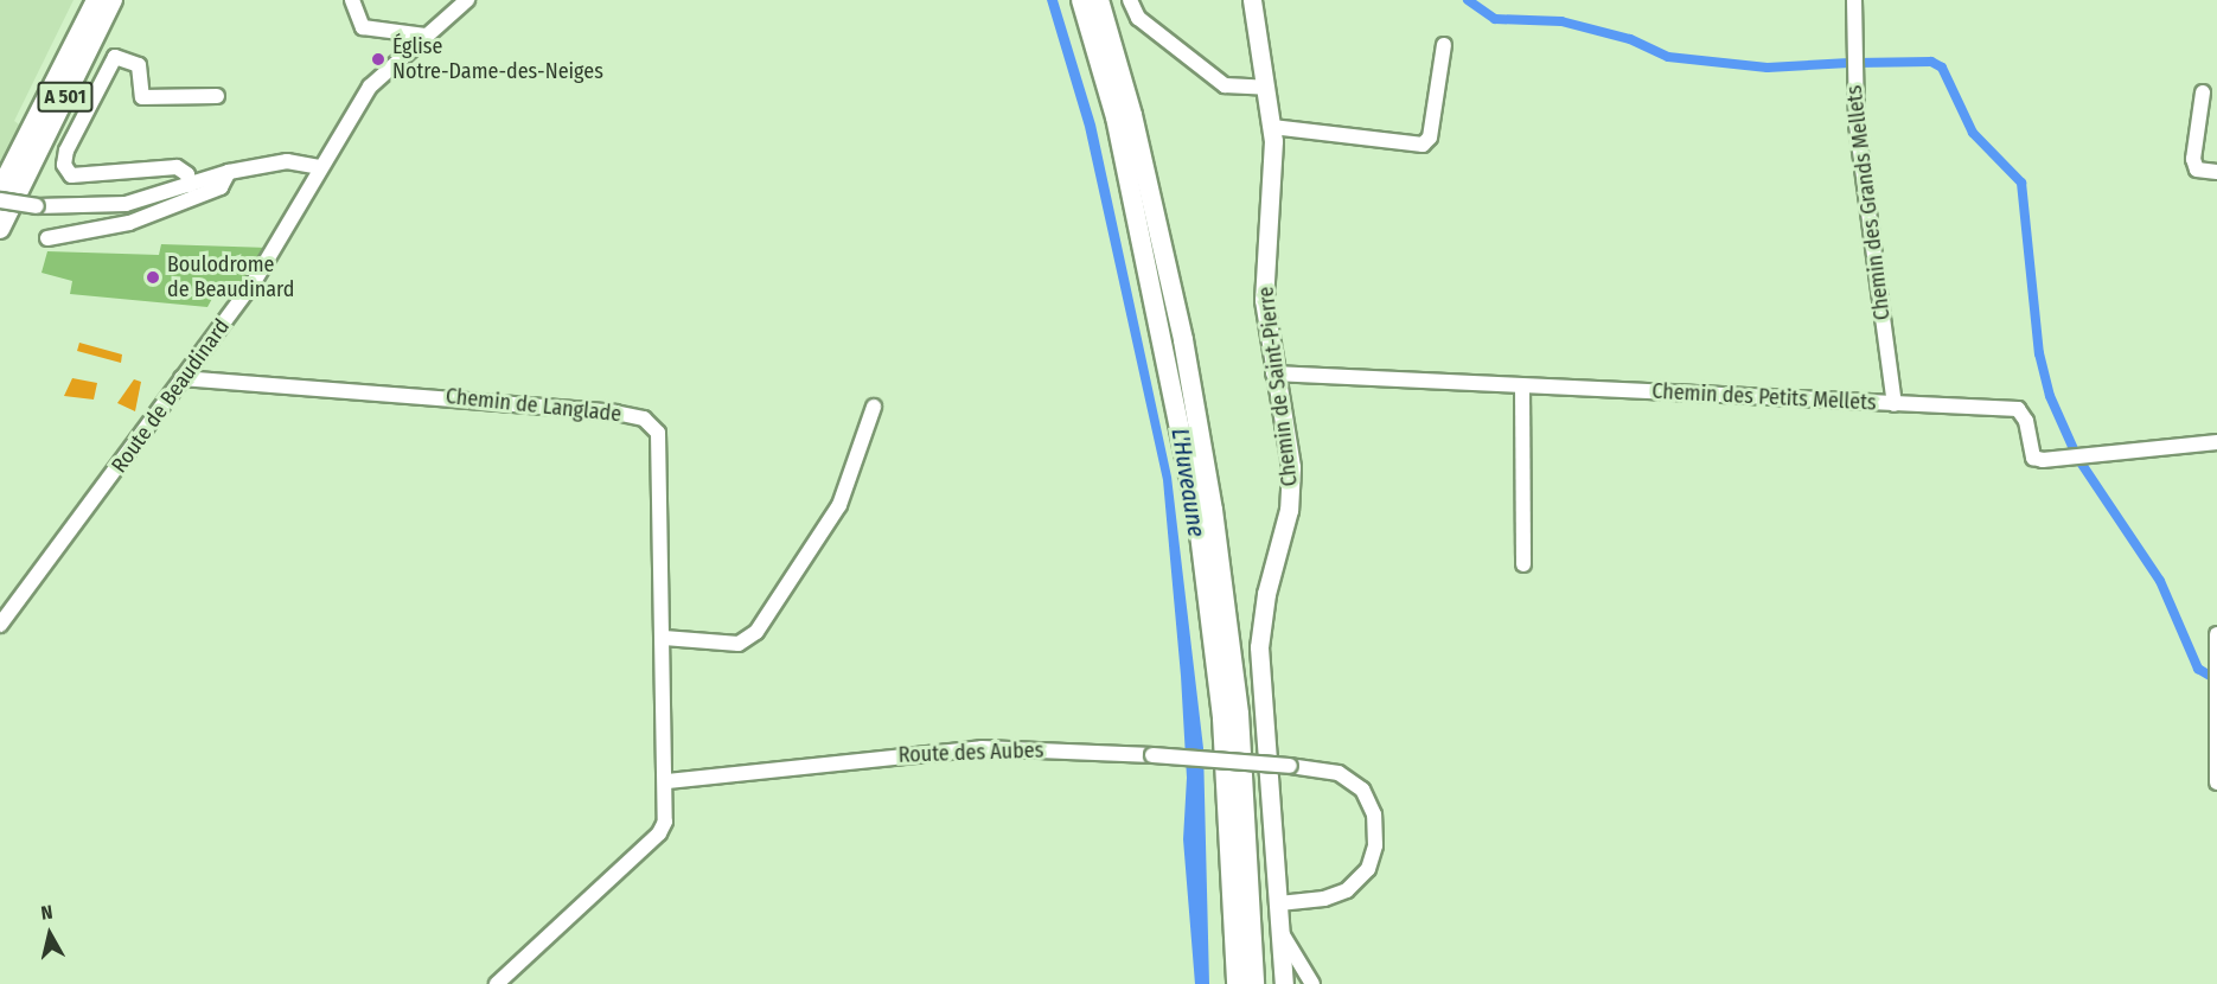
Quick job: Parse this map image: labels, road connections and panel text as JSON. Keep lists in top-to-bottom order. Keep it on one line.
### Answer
{"streets":{"highway":["A 501"],"main road":["Chemin de Saint-Pierre"],"street":["Chemin des Grands Mellets","Route de Beaudinard","Chemin des Petits Mellets","Chemin de Langlade","Route des Aubes"]},"crossings":[["Chemin des Grands Mellets","Chemin des Petits Mellets"],["Chemin de Saint-Pierre","Chemin des Petits Mellets"],["Chemin de Saint-Pierre","Route des Aubes"],["Route de Beaudinard","Chemin de Langlade"],["Chemin de Langlade","Route des Aubes"]],"water":["L'Huveaune"],"places":["Église Notre-Dame-des-Neiges","Boulodrome de Beaudinard"],"north":"top"}
